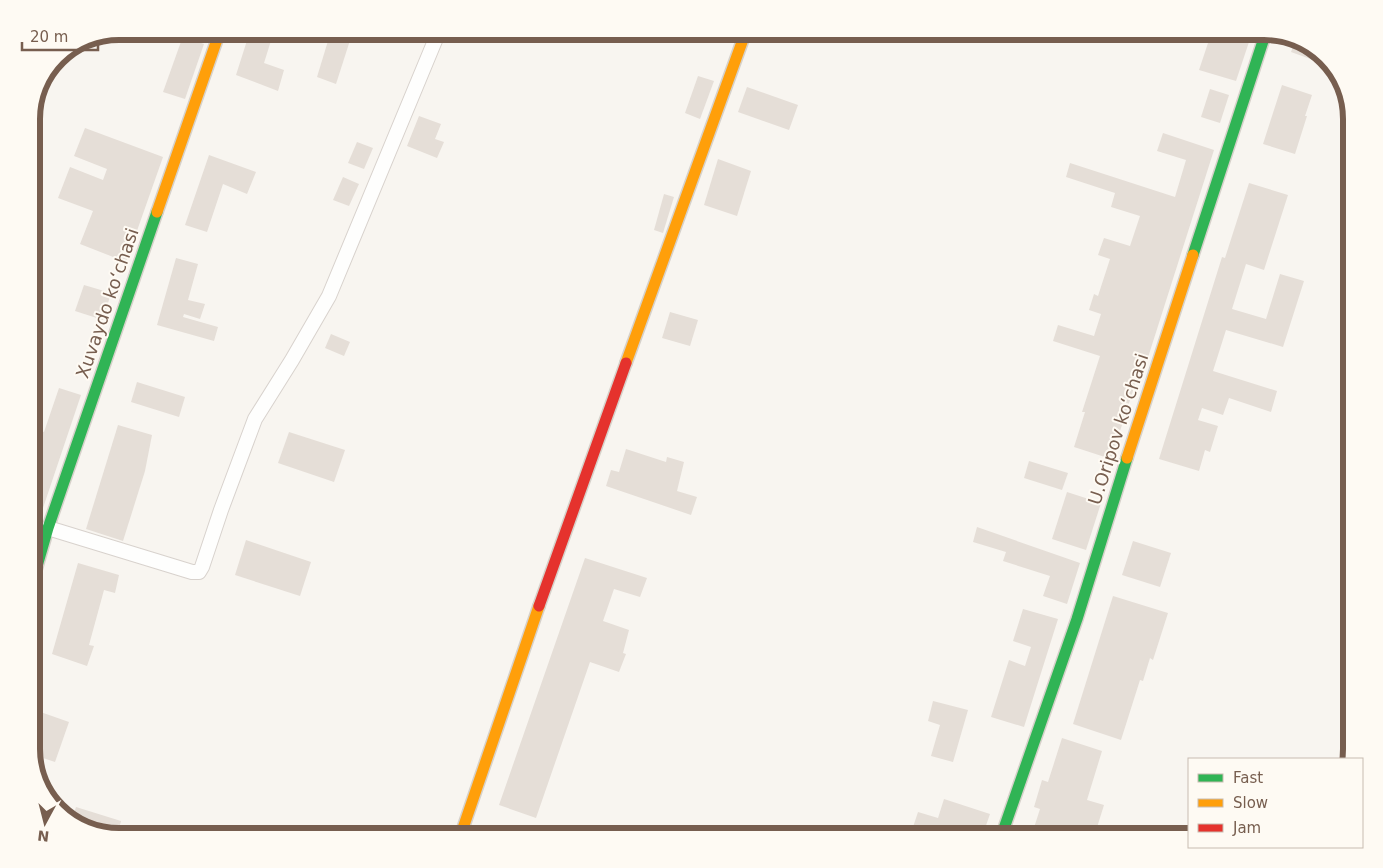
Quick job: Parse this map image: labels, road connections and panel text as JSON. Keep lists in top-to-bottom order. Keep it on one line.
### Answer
{"streets":{"street":["Xuvaydo koʻchasi","U.Oripov koʻchasi"]},"legend":["Fast","Slow","Jam"],"scale_bar":"20 m","north":"bottom"}
